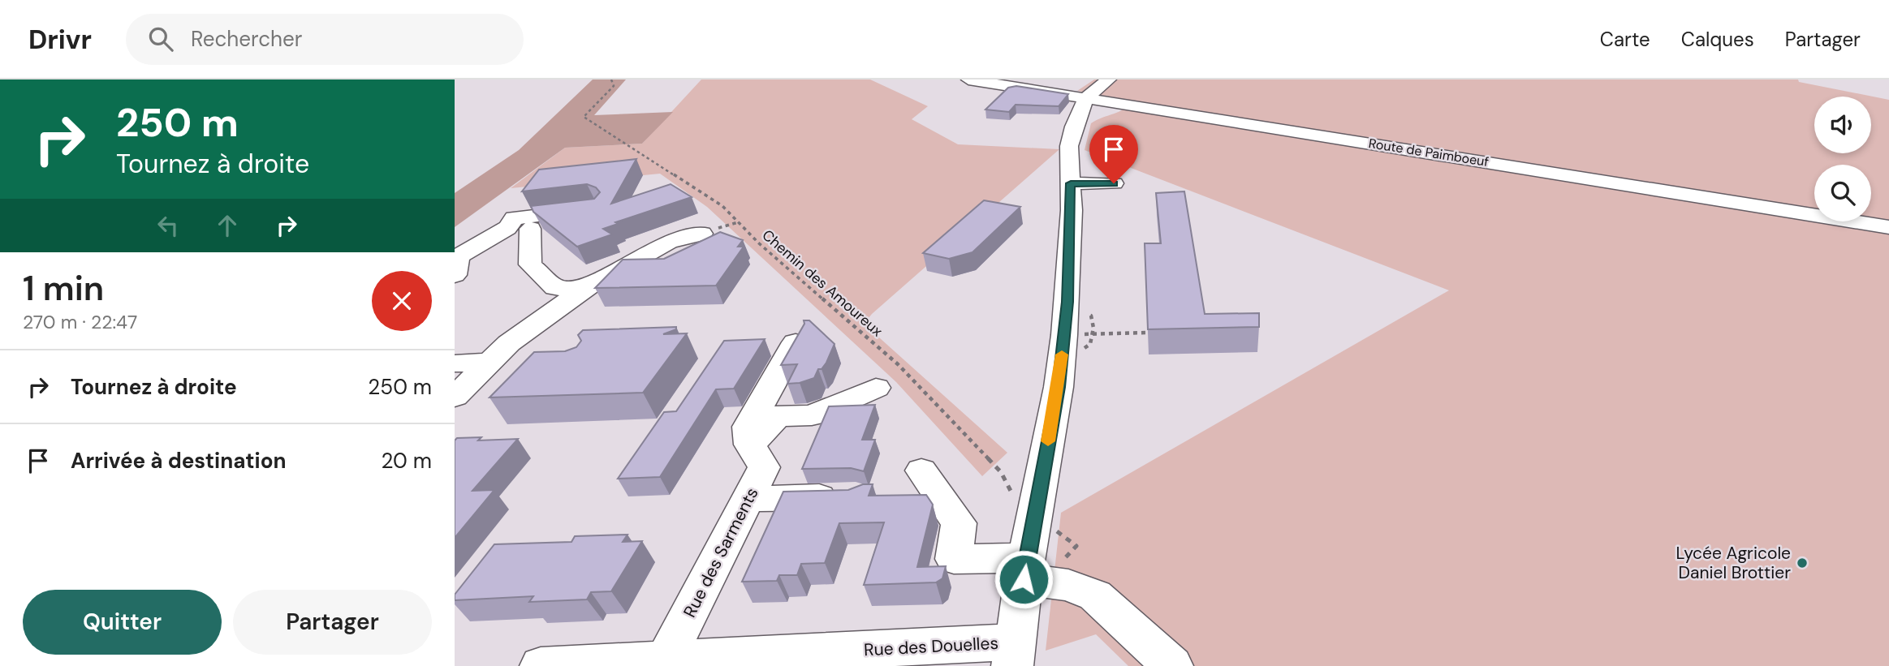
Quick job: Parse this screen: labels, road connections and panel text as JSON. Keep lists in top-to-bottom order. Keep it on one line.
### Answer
{"streets":{"street":["Route de Paimboeuf","Rue des Sarments","Rue des Douelles"],"path":["Chemin des Amoureux"]},"crossings":[["Rue des Sarments","Rue des Douelles"]],"places":["Lycée Agricole Daniel Brottier"],"page":{"header":"Drivr","search":"Rechercher","nav":["Carte","Calques","Partager"],"turn":["250 m","Tournez à droite"],"heading":["1 min","270 m · 22:47"],"list":[{"name":"Tournez à droite","value":"250 m"},{"name":"Arrivée à destination","value":"20 m"}],"buttons":["Quitter","Partager"]}}
